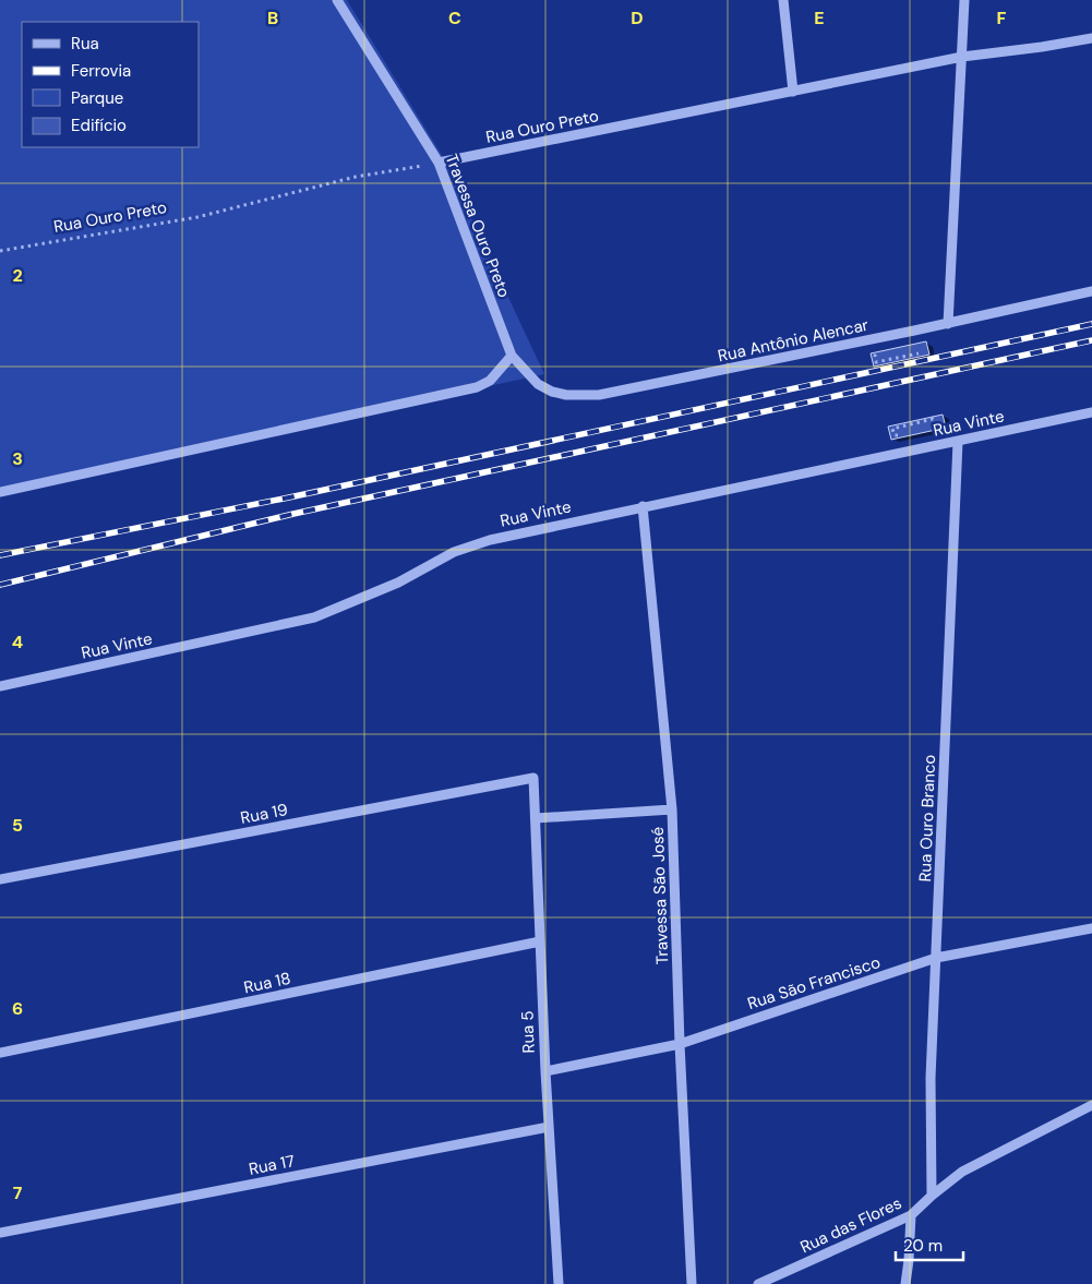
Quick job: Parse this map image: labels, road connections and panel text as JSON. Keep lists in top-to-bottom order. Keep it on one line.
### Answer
{"streets":{"street":["Rua Ouro Preto","Travessa Ouro Preto","Rua Antônio Alencar","Rua Vinte","Rua 19","Rua Ouro Branco","Travessa São José","Rua 18","Rua São Francisco","Rua 5","Rua 17","Rua das Flores"]},"crossings":[["Rua Ouro Preto","Travessa Ouro Preto"],["Travessa Ouro Preto","Rua Antônio Alencar"],["Rua Vinte","Rua Ouro Branco"],["Rua Vinte","Travessa São José"],["Rua 19","Rua 5"],["Rua Ouro Branco","Rua São Francisco"],["Rua Ouro Branco","Rua das Flores"],["Travessa São José","Rua São Francisco"],["Rua 18","Rua 5"],["Rua São Francisco","Rua 5"],["Rua 5","Rua 17"]],"legend":["Rua","Ferrovia","Parque","Edifício"],"scale_bar":"20 m","grid":{"columns":["B","C","D","E","F"],"rows":["2","3","4","5","6","7"]}}
